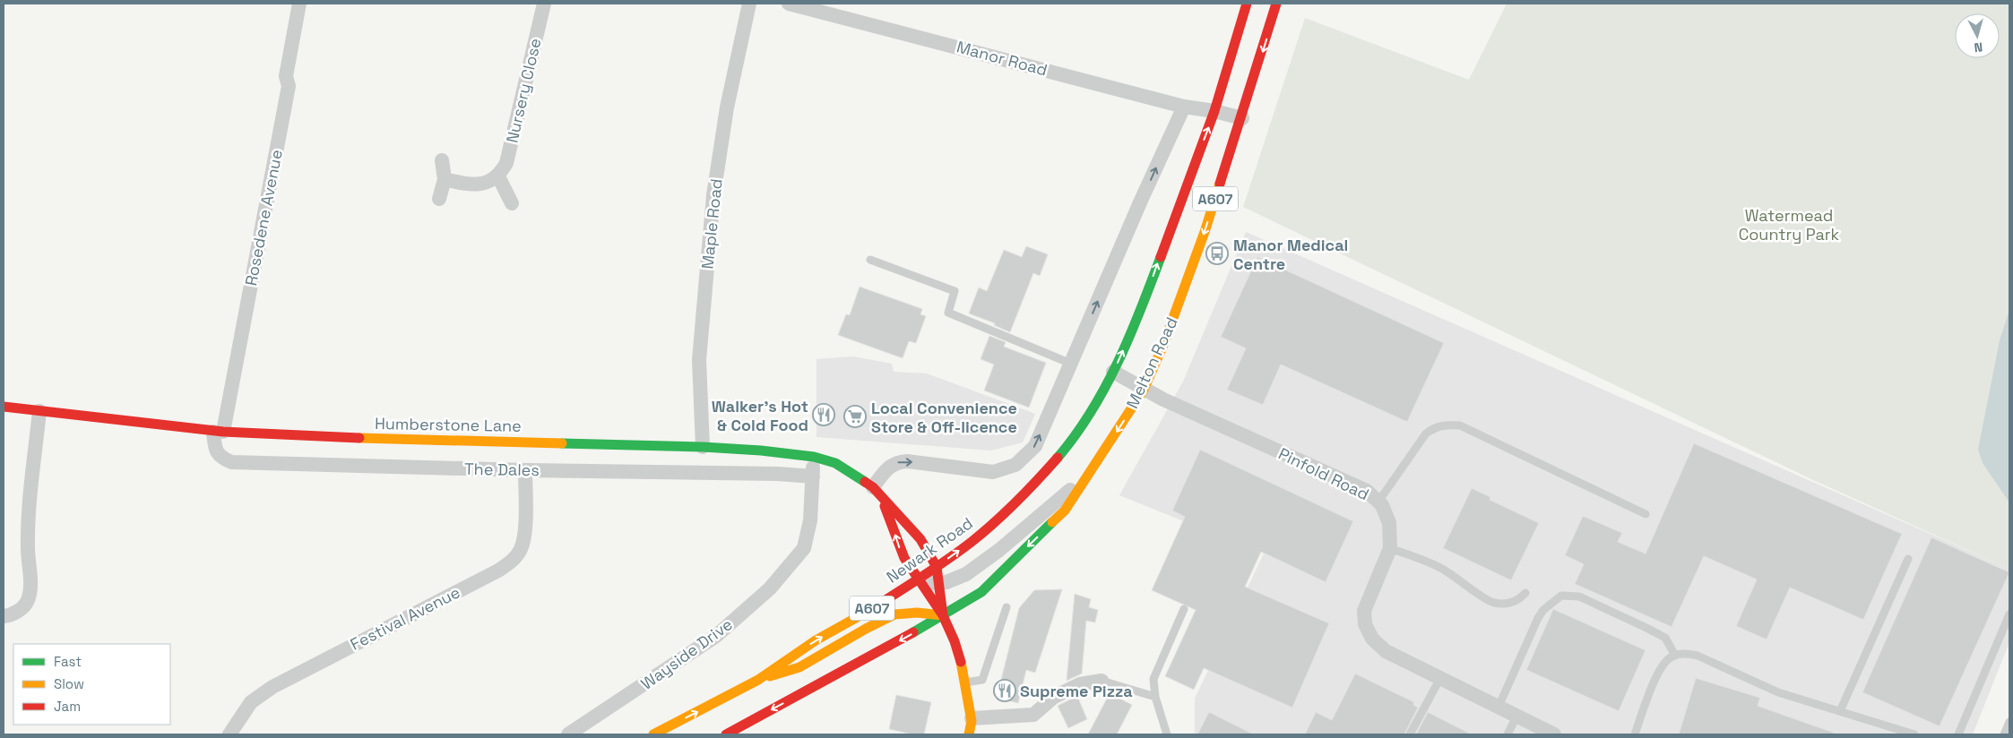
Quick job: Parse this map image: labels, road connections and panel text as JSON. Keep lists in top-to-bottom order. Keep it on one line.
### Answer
{"streets":{"main road":["A607","Melton Road","Humberstone Lane","Newark Road"],"street":["Manor Road","Nursery Close","Rosedene Avenue","Maple Road","The Dales","Pinfold Road","Festival Avenue","Wayside Drive"]},"crossings":[["Manor Road","Melton Road"],["A607","Melton Road"],["A607","Newark Road"],["Rosedene Avenue","Humberstone Lane"],["Rosedene Avenue","The Dales"],["Maple Road","Humberstone Lane"],["Melton Road","Pinfold Road"],["Melton Road","Newark Road"],["Humberstone Lane","The Dales"],["Humberstone Lane","Newark Road"],["Humberstone Lane","Wayside Drive"],["The Dales","Festival Avenue"],["The Dales","Wayside Drive"]],"parks":["Watermead Country Park"],"places":{"bus stop":["Manor Medical Centre"],"restaurant":["Walker's Hot & Cold Food","Supreme Pizza"],"supermarket":["Local Convenience Store & Off-licence"]},"legend":["Fast","Slow","Jam"],"north":"bottom"}
